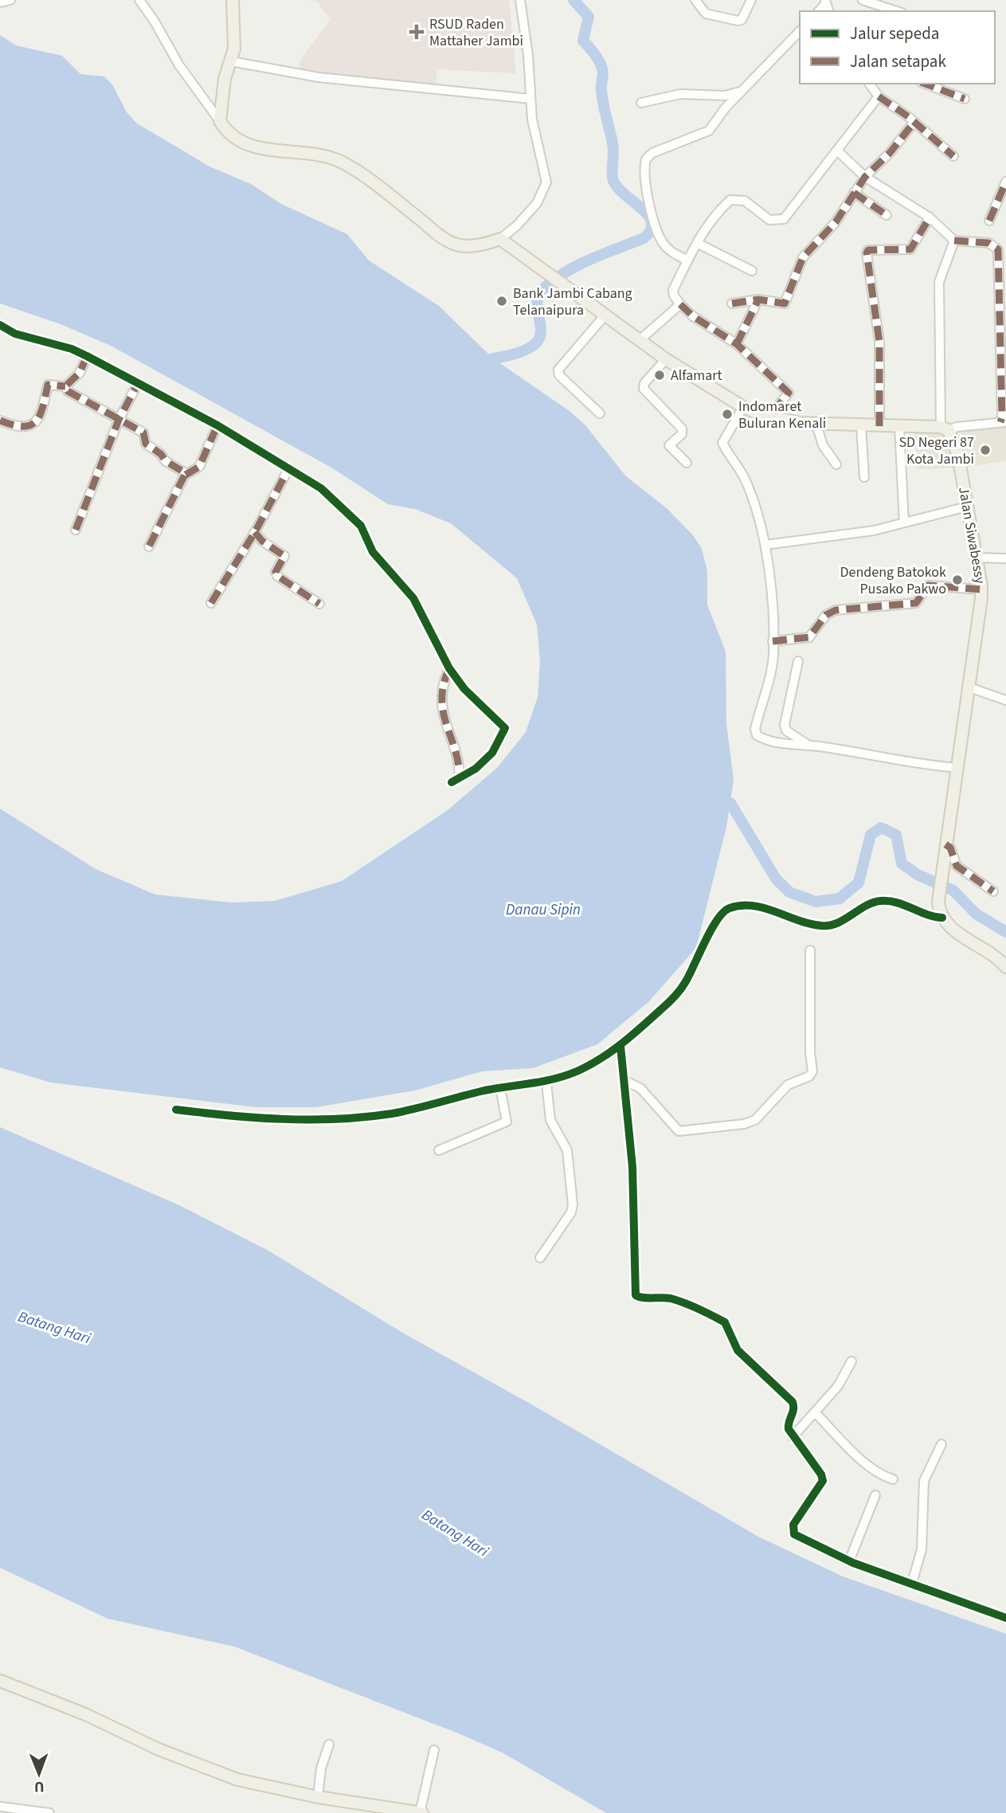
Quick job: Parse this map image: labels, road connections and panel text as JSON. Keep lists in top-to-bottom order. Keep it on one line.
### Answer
{"streets":{"main road":["Jalan Siwabessy"]},"water":["Danau Sipin","Batang Hari"],"places":{"health":["RSUD Raden Mattaher Jambi"],"other":["Bank Jambi Cabang Telanaipura","Alfamart","Indomaret Buluran Kenali","SD Negeri 87 Kota Jambi","Dendeng Batokok Pusako Pakwo"]},"legend":["Jalur sepeda","Jalan setapak"],"north":"bottom"}
